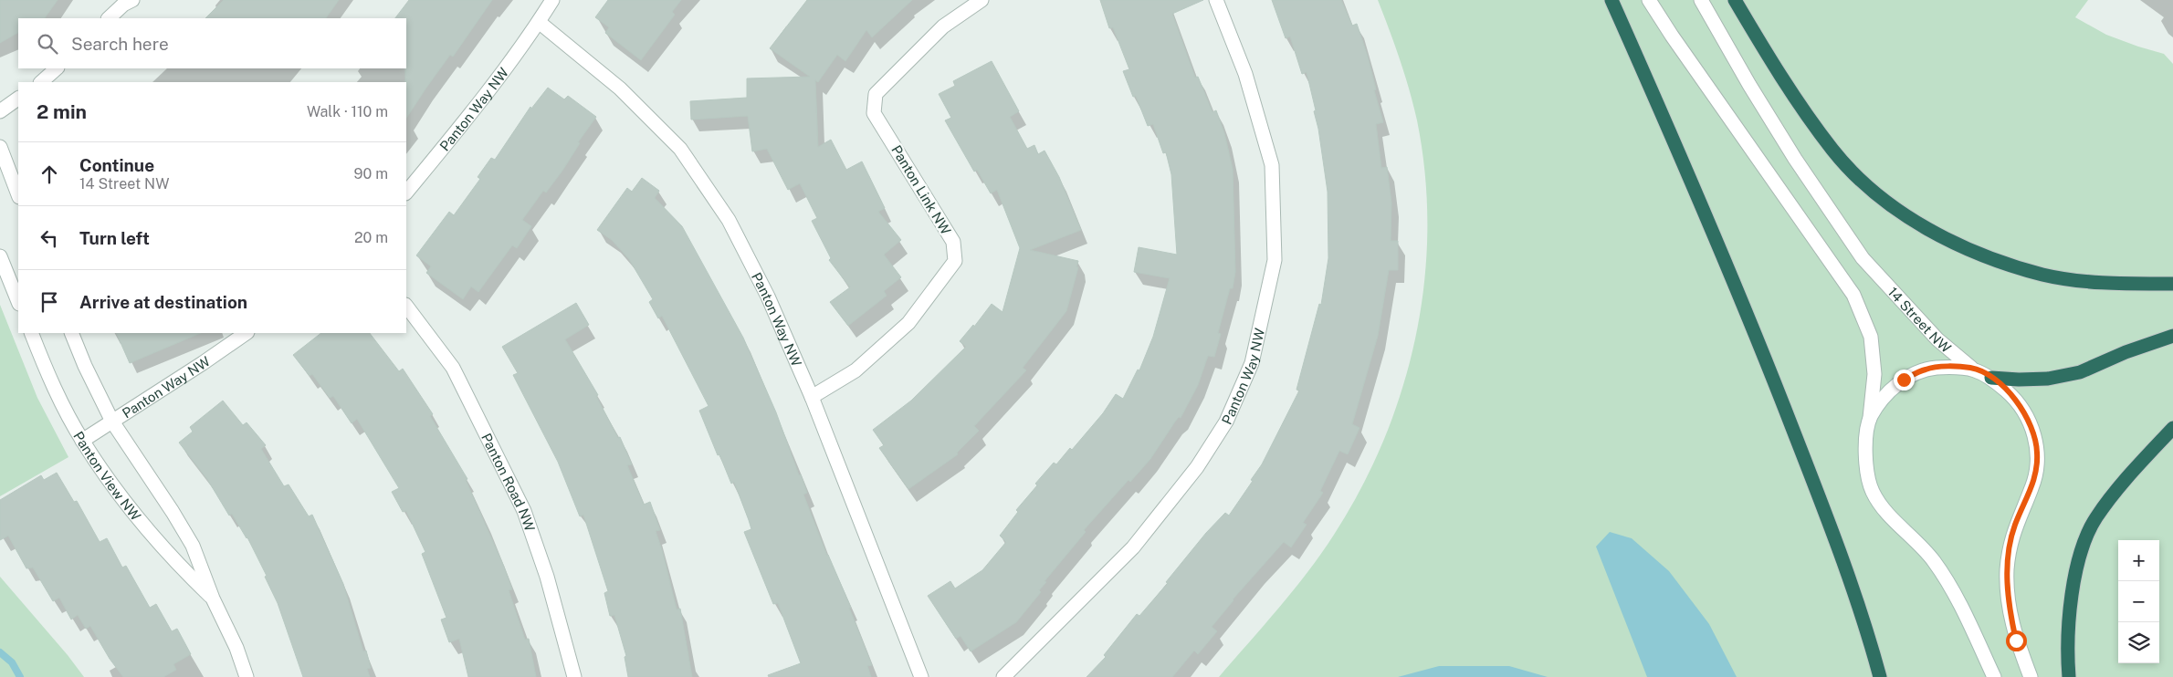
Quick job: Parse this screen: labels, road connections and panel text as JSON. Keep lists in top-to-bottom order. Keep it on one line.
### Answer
{"streets":{"street":["Panton Way NW","Panton Link NW","14 Street NW","Panton View NW","Panton Road NW"]},"crossings":[["Panton Way NW","Panton Link NW"],["Panton Way NW","Panton View NW"]],"page":{"search":"Search here","heading":["2 min","Walk · 110 m"],"list":[["Continue","14 Street NW","90 m"],["Turn left","20 m"],"Arrive at destination"],"map_buttons":["+","−"]}}
